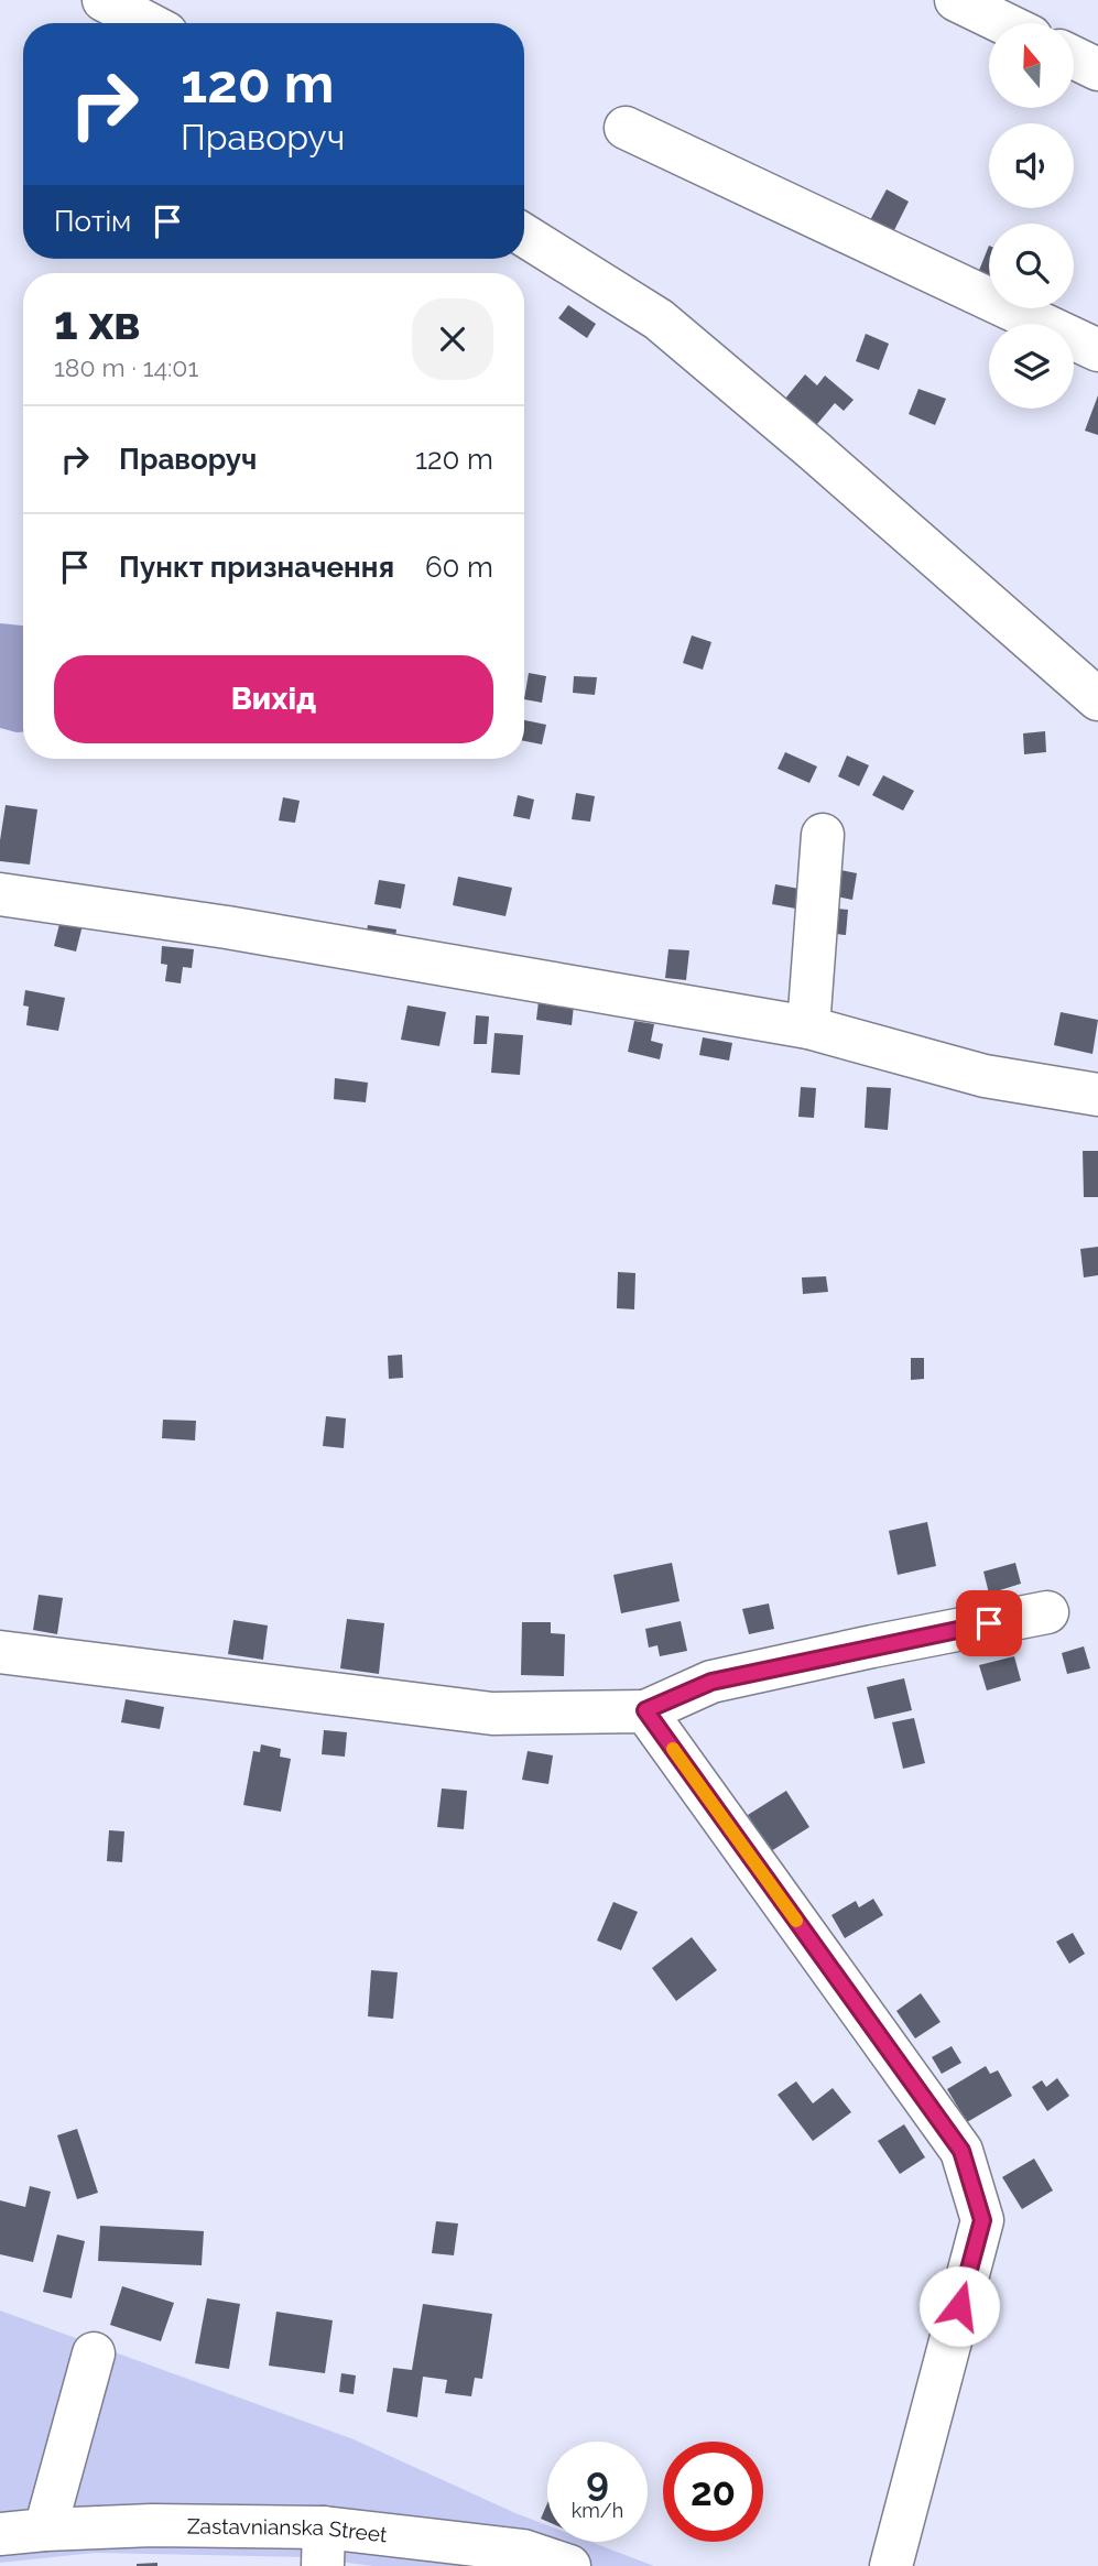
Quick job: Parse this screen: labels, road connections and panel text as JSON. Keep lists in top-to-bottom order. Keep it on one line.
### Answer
{"streets":{"street":["Zastavnianska Street"]},"north":"top","page":{"turn":["120 m","Праворуч"],"then":"Потім","heading":["1 хв","180 m · 14:01"],"list":[{"name":"Праворуч","value":"120 m"},{"name":"Пункт призначення","value":"60 m"}],"buttons":"Вихід","speed":"9 km/h","limit":"20"}}
